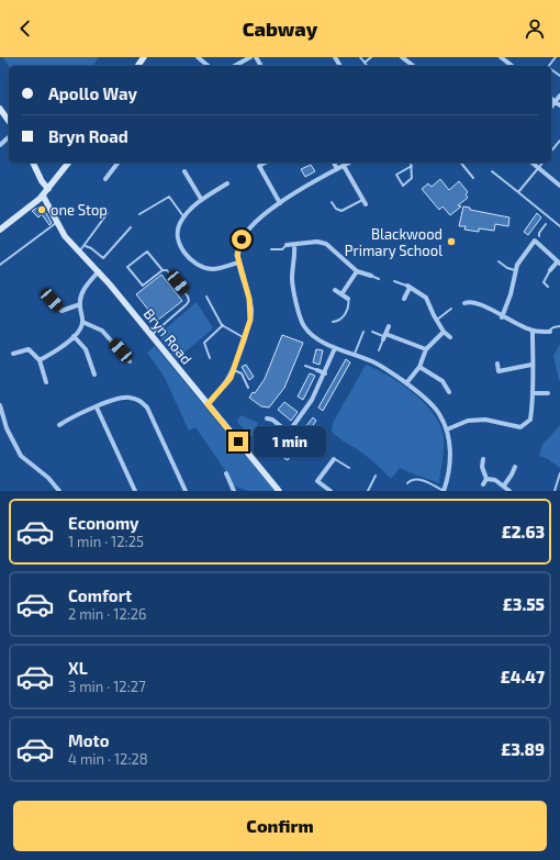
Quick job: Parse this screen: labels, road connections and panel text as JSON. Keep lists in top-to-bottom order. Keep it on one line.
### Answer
{"streets":{"street":["Bryn Road"]},"places":["one Stop","Blackwood Primary School"],"page":{"header":"Cabway","banner":["Apollo Way","Bryn Road"],"bubble":"1 min","list":[{"name":"Economy","note":"1 min · 12:25","value":"£2.63"},{"name":"Comfort","note":"2 min · 12:26","value":"£3.55"},{"name":"XL","note":"3 min · 12:27","value":"£4.47"},{"name":"Moto","note":"4 min · 12:28","value":"£3.89"}],"buttons":"Confirm"}}
